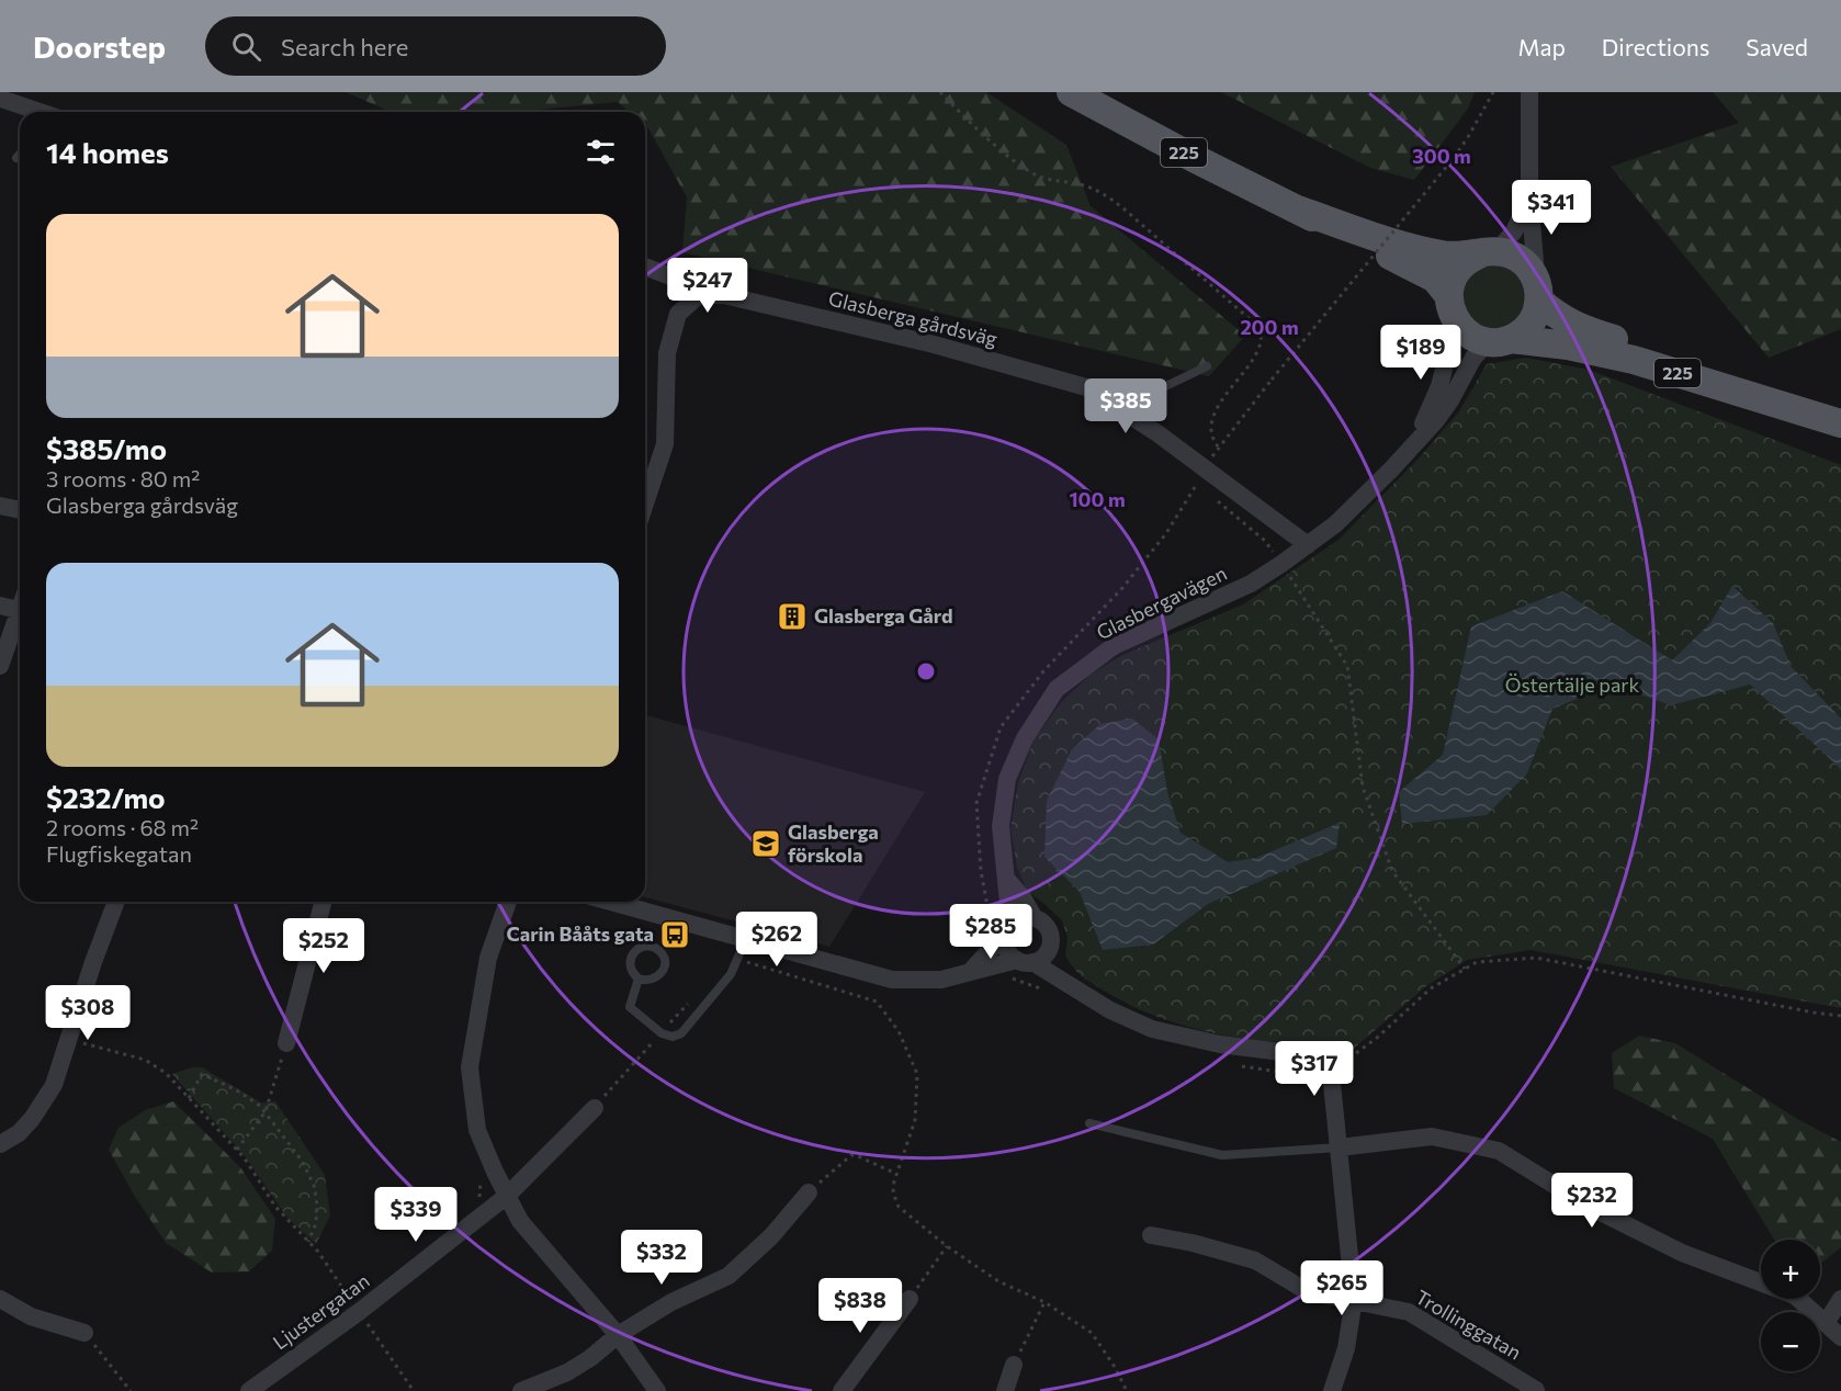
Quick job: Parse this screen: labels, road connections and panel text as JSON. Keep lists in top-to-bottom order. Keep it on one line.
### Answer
{"streets":{"main road":["225"],"street":["Glasberga gårdsväg","Glasbergavägen","Ljustergatan","Trollinggatan"]},"crossings":[["225","Glasbergavägen"],["Glasberga gårdsväg","Glasbergavägen"]],"parks":["Östertälje park"],"places":{"building":["Glasberga Gård"],"school or university":["Glasberga förskola"],"bus stop":["Carin Bååts gata"]},"page":{"header":"Doorstep","search":"Search here","nav":["Map","Directions","Saved"],"heading":"14 homes","price":["$341","$247","$189","$385","$285","$262","$252","$308","$317","$232","$339","$332","$265","$838"],"list":[{"name":"$385/mo","note":"3 rooms · 80 m² · Glasberga gårdsväg"},{"name":"$232/mo","note":"2 rooms · 68 m² · Flugfiskegatan"}],"map_buttons":["+","−"]},"rings":["300 m","200 m","100 m"]}
